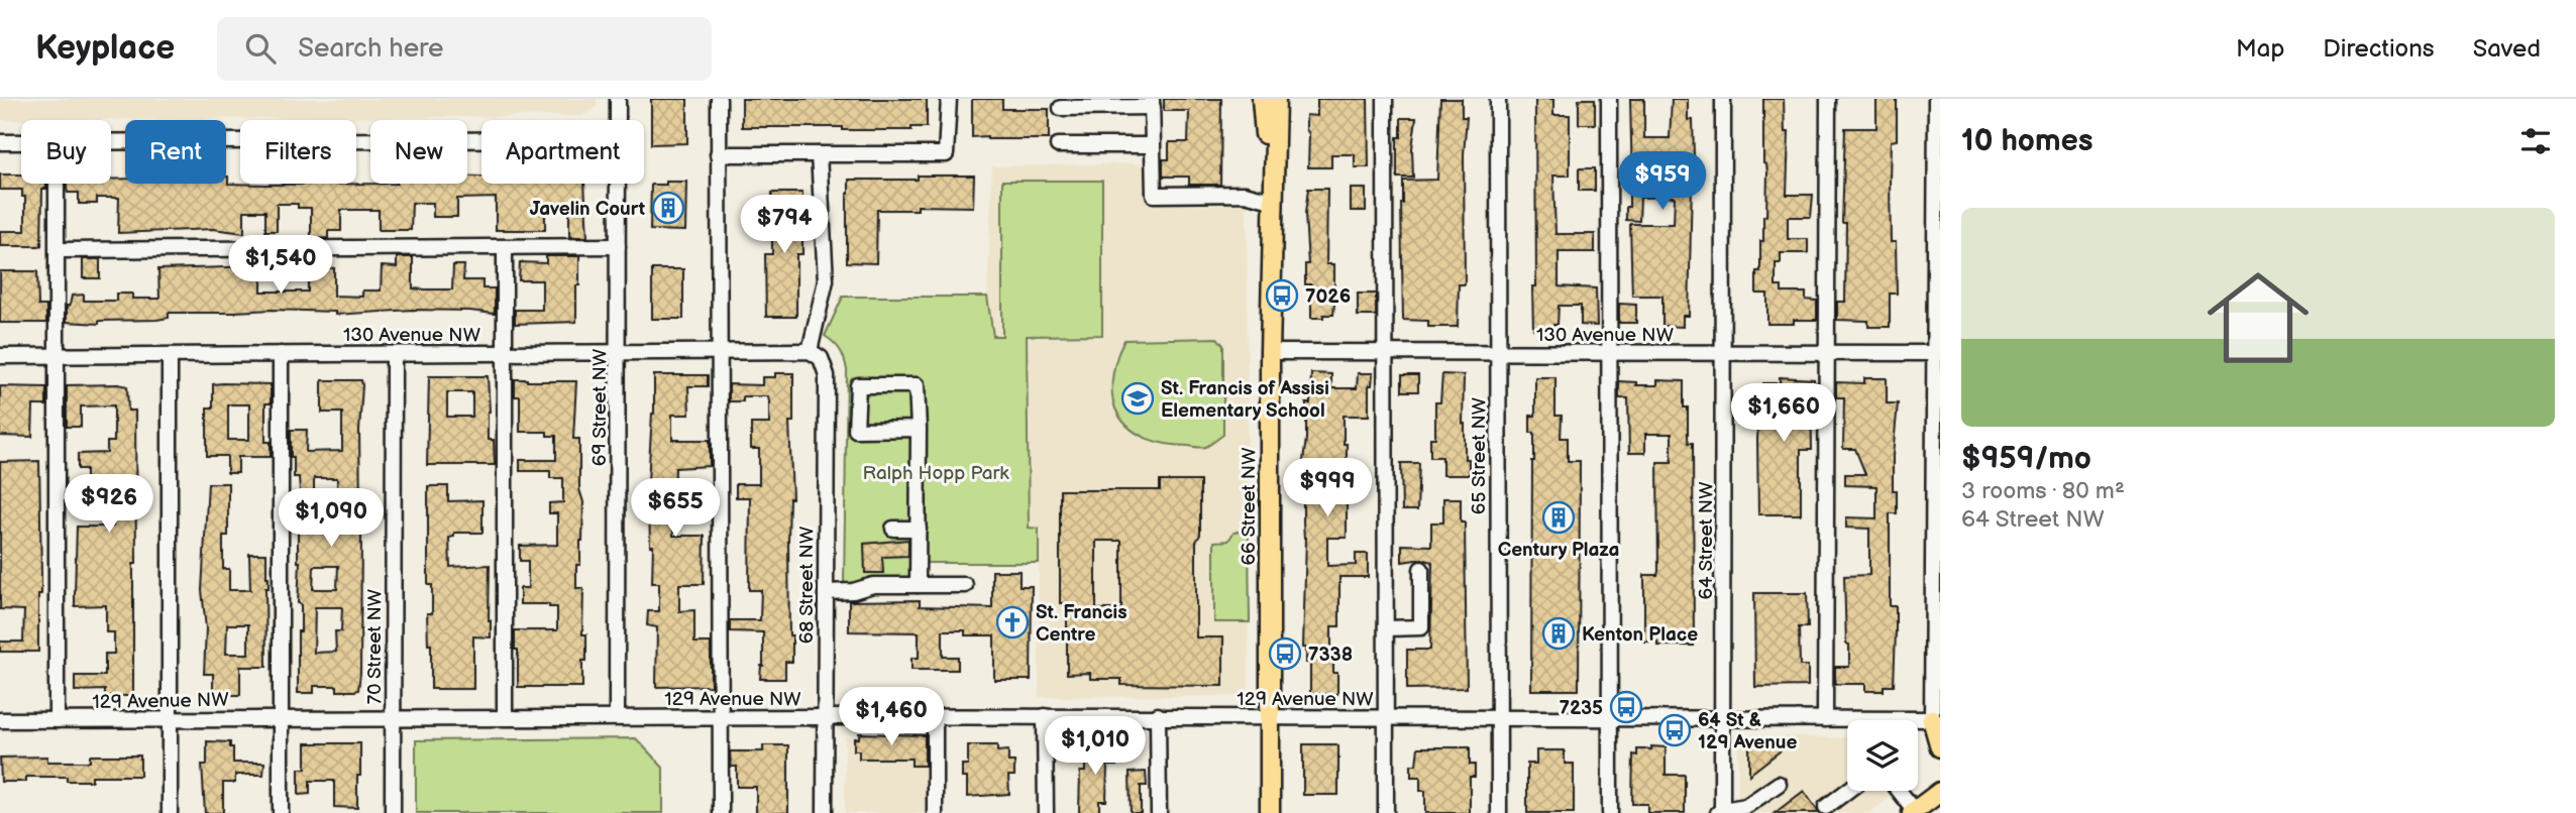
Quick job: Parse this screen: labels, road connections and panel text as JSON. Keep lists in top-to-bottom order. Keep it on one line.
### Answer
{"streets":{"main road":["66 Street NW"],"street":["130 Avenue NW","69 Street NW","65 Street NW","64 Street NW","68 Street NW","70 Street NW","129 Avenue NW"]},"crossings":[["130 Avenue NW","69 Street NW"],["130 Avenue NW","65 Street NW"],["130 Avenue NW","66 Street NW"],["130 Avenue NW","64 Street NW"],["130 Avenue NW","68 Street NW"],["130 Avenue NW","70 Street NW"],["69 Street NW","129 Avenue NW"],["65 Street NW","129 Avenue NW"],["66 Street NW","129 Avenue NW"],["64 Street NW","129 Avenue NW"],["68 Street NW","129 Avenue NW"],["70 Street NW","129 Avenue NW"]],"parks":["Ralph Hopp Park"],"places":{"building":["Javelin Court","Century Plaza","Kenton Place"],"bus stop":["7026","7338","7235","64 St & 129 Avenue"],"school or university":["St. Francis of Assisi Elementary School"],"church":["St. Francis Centre"]},"page":{"header":"Keyplace","search":"Search here","nav":["Map","Directions","Saved"],"heading":"10 homes","chip":["Buy","Rent","Filters","New","Apartment"],"price":["$959","$794","$1,540","$1,660","$999","$926","$655","$1,090","$1,460","$1,010"],"list":[{"name":"$959/mo","note":"3 rooms · 80 m² · 64 Street NW"}]}}
